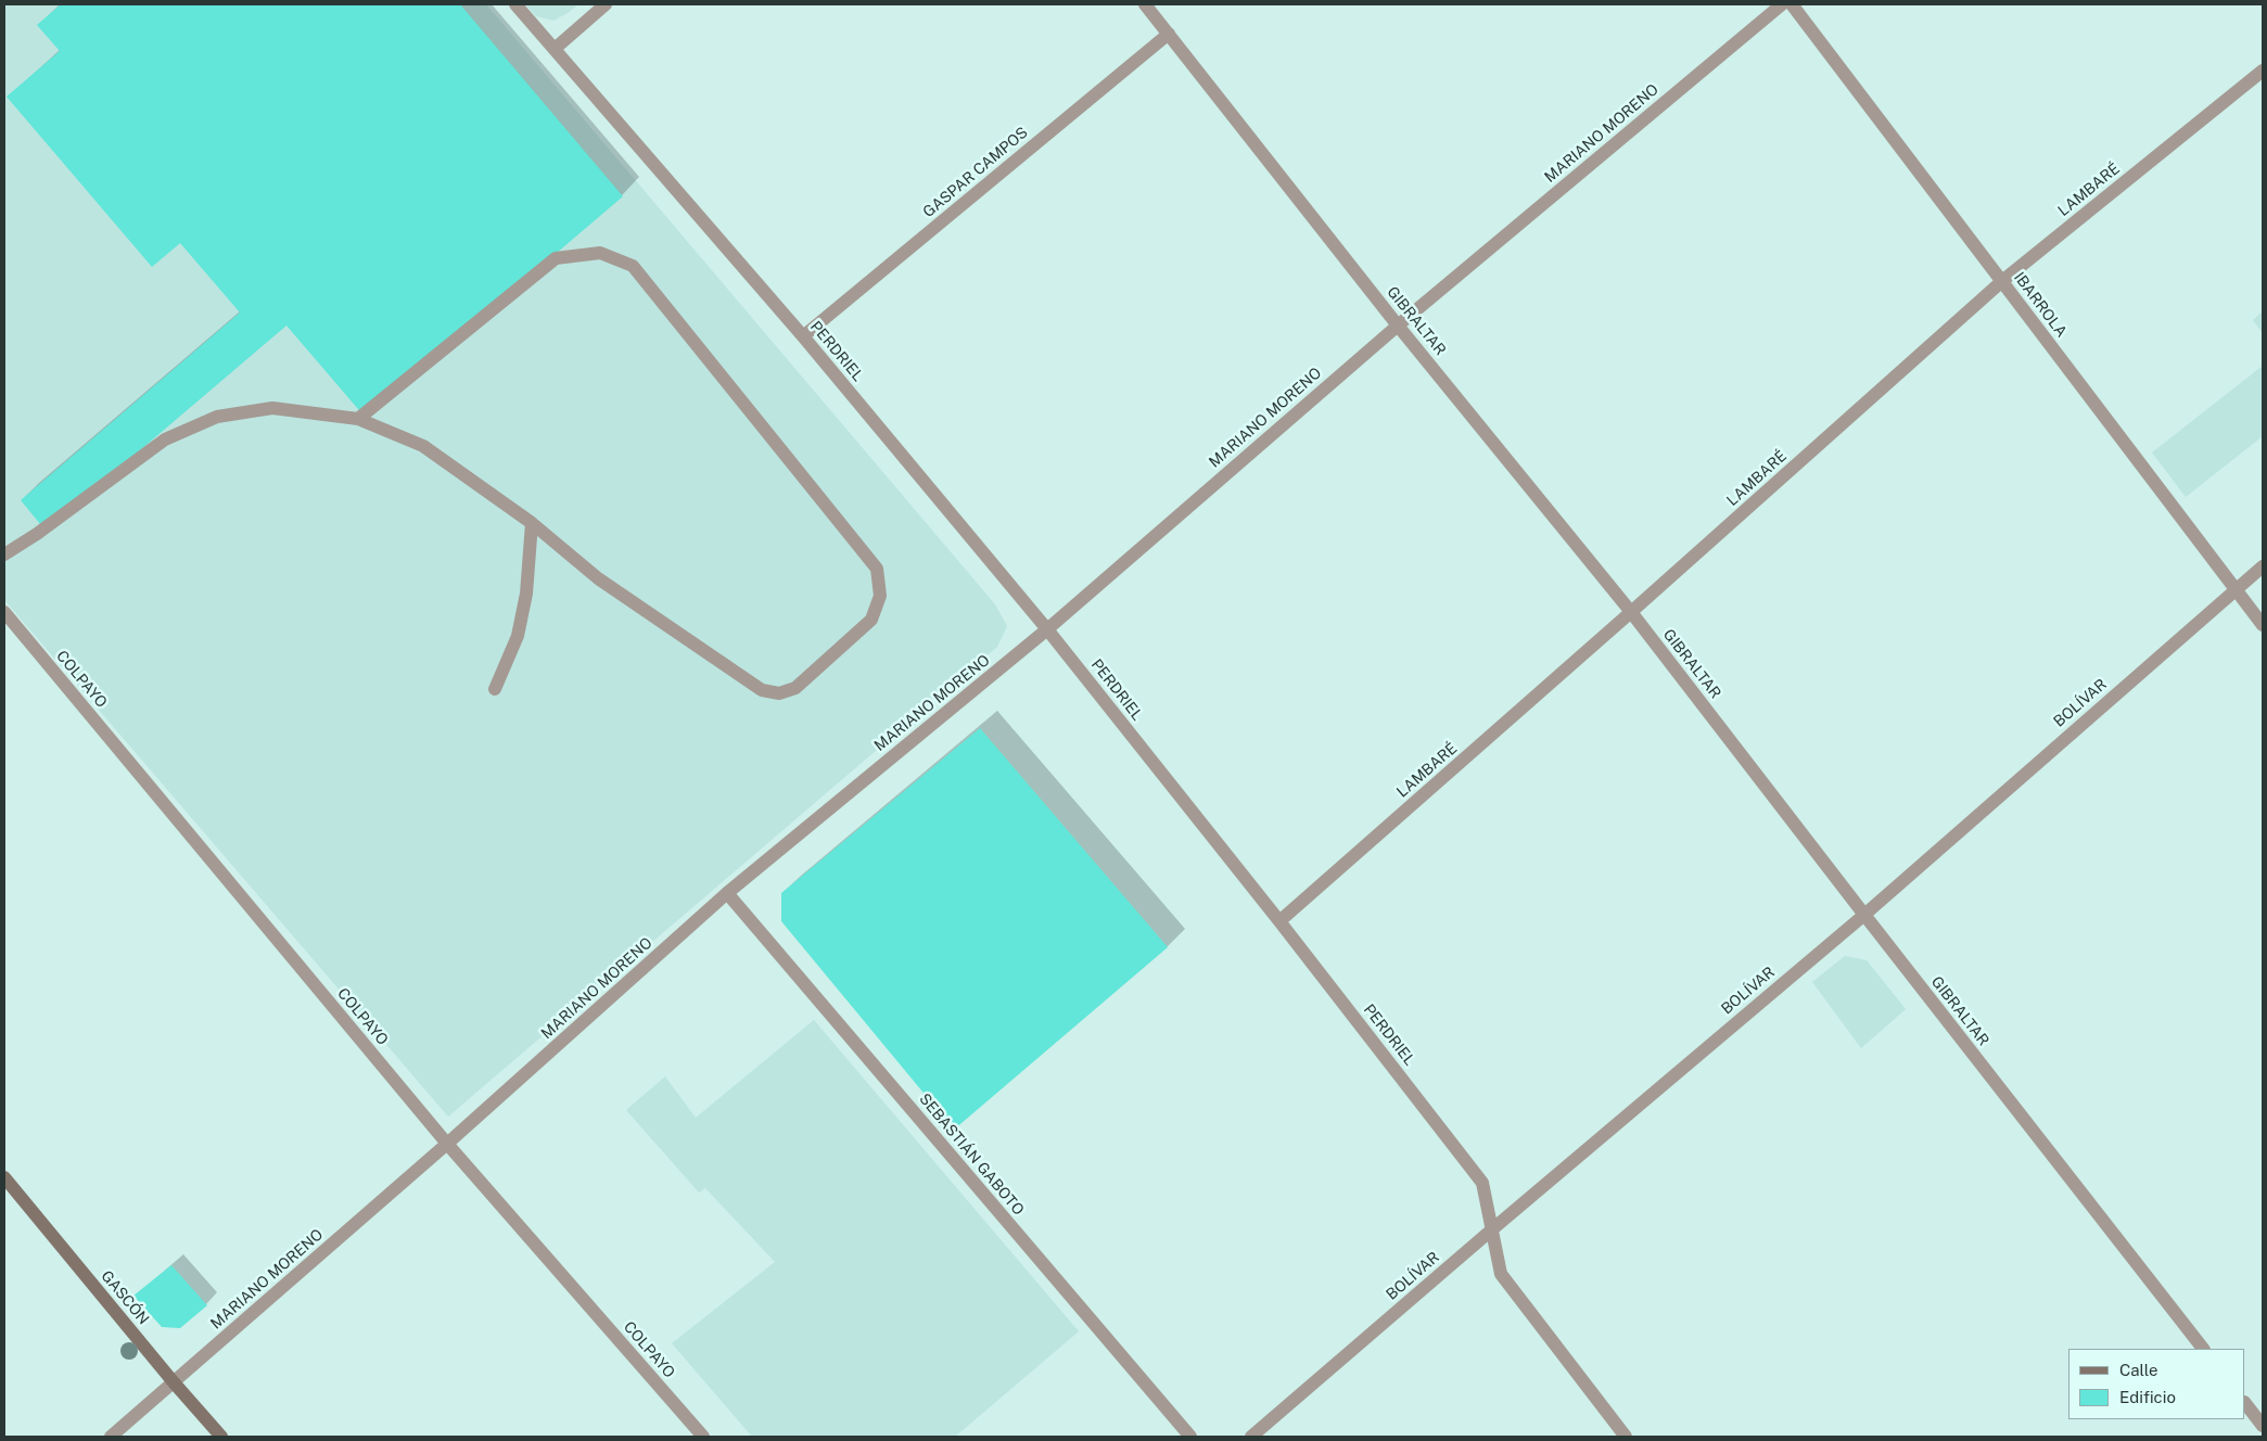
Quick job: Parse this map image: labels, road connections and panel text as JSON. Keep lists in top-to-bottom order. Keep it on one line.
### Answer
{"streets":{"street":["MARIANO MORENO","GASPAR CAMPOS","LAMBARÉ","IBARROLA","GIBRALTAR","PERDRIEL","COLPAYO","BOLÍVAR","SEBASTIÁN GABOTO","GASCÓN"]},"crossings":[["MARIANO MORENO","GIBRALTAR"],["MARIANO MORENO","PERDRIEL"],["MARIANO MORENO","COLPAYO"],["MARIANO MORENO","SEBASTIÁN GABOTO"],["MARIANO MORENO","GASCÓN"],["GASPAR CAMPOS","GIBRALTAR"],["GASPAR CAMPOS","PERDRIEL"],["LAMBARÉ","IBARROLA"],["LAMBARÉ","GIBRALTAR"],["LAMBARÉ","PERDRIEL"],["IBARROLA","BOLÍVAR"],["GIBRALTAR","BOLÍVAR"],["PERDRIEL","BOLÍVAR"]],"legend":["Calle","Edificio"]}
